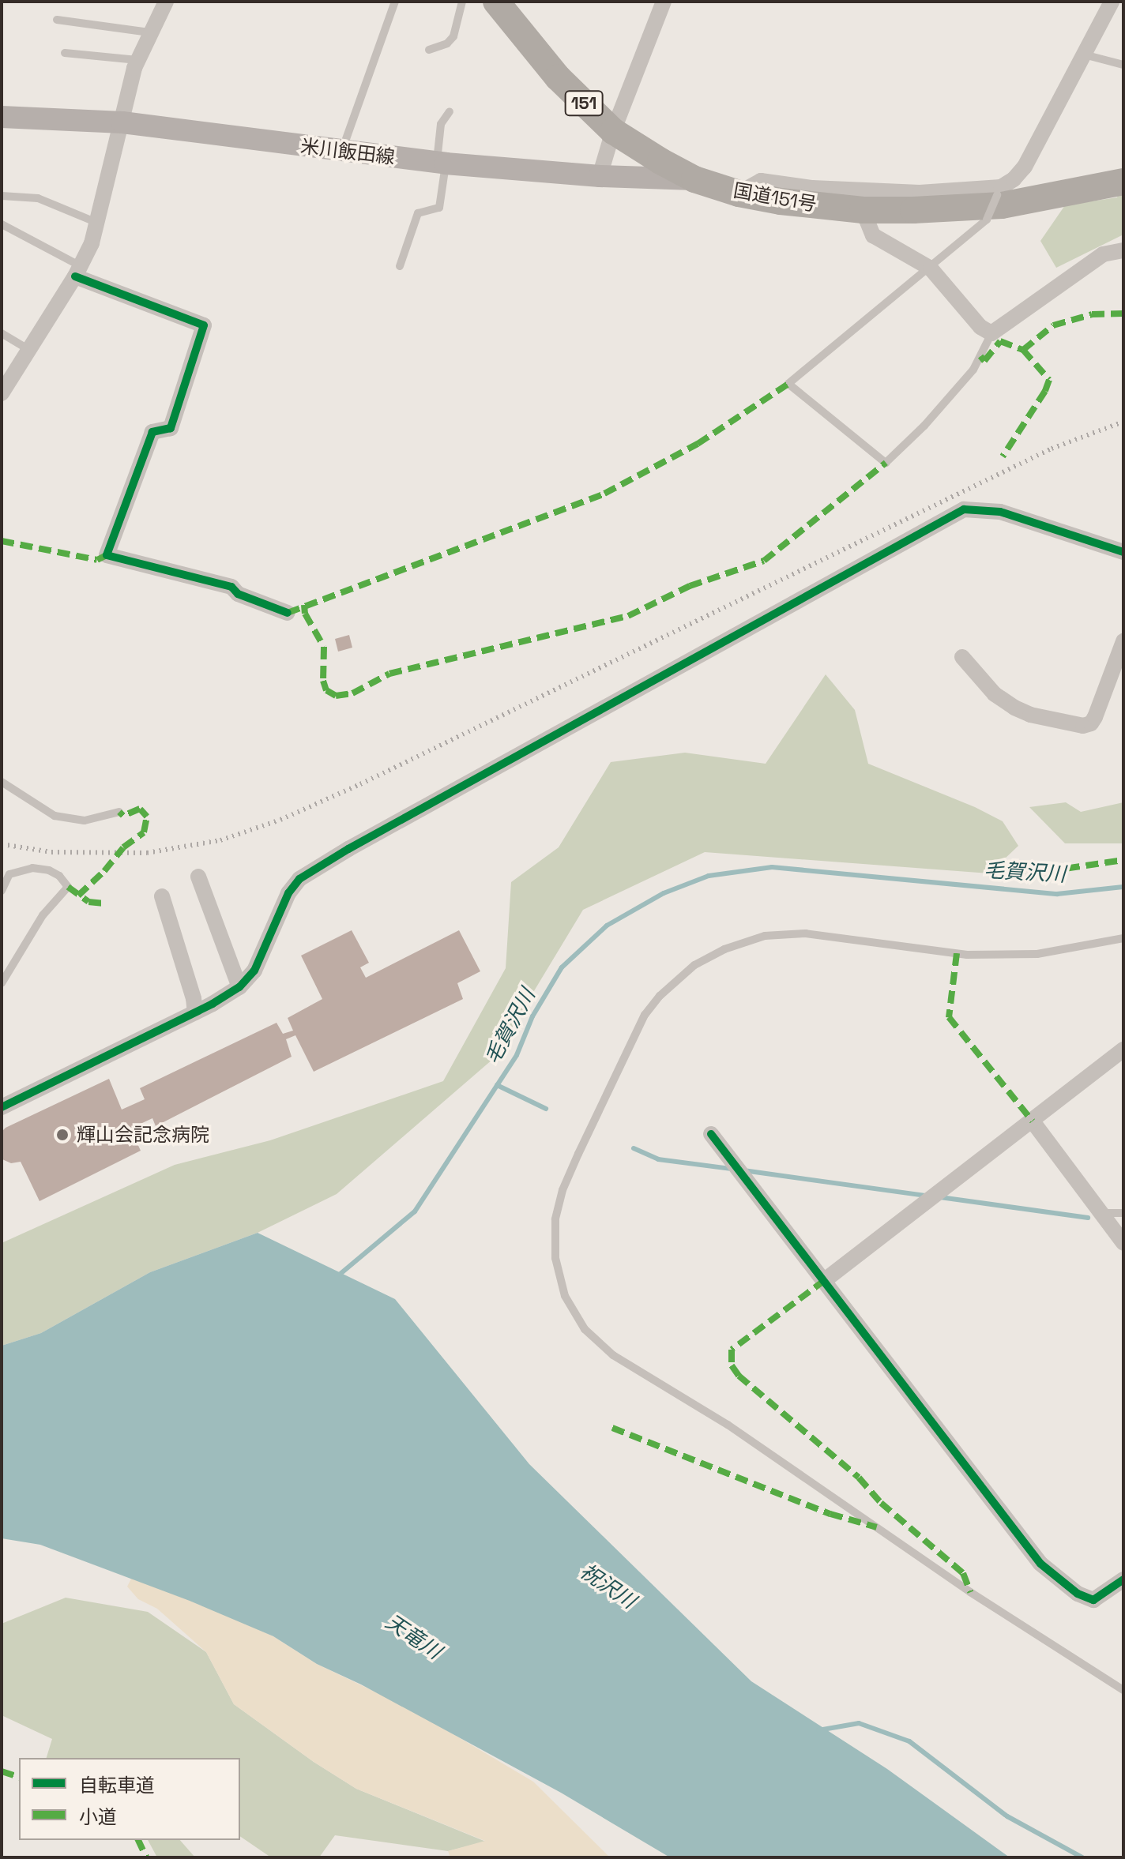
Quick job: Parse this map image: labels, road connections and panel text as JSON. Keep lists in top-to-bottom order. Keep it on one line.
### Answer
{"streets":{"highway":["151","国道151号"],"main road":["米川飯田線"]},"crossings":[["米川飯田線","国道151号"]],"water":["毛賀沢川","祝沢川","天竜川"],"places":["輝山会記念病院"],"legend":["自転車道","小道"]}
